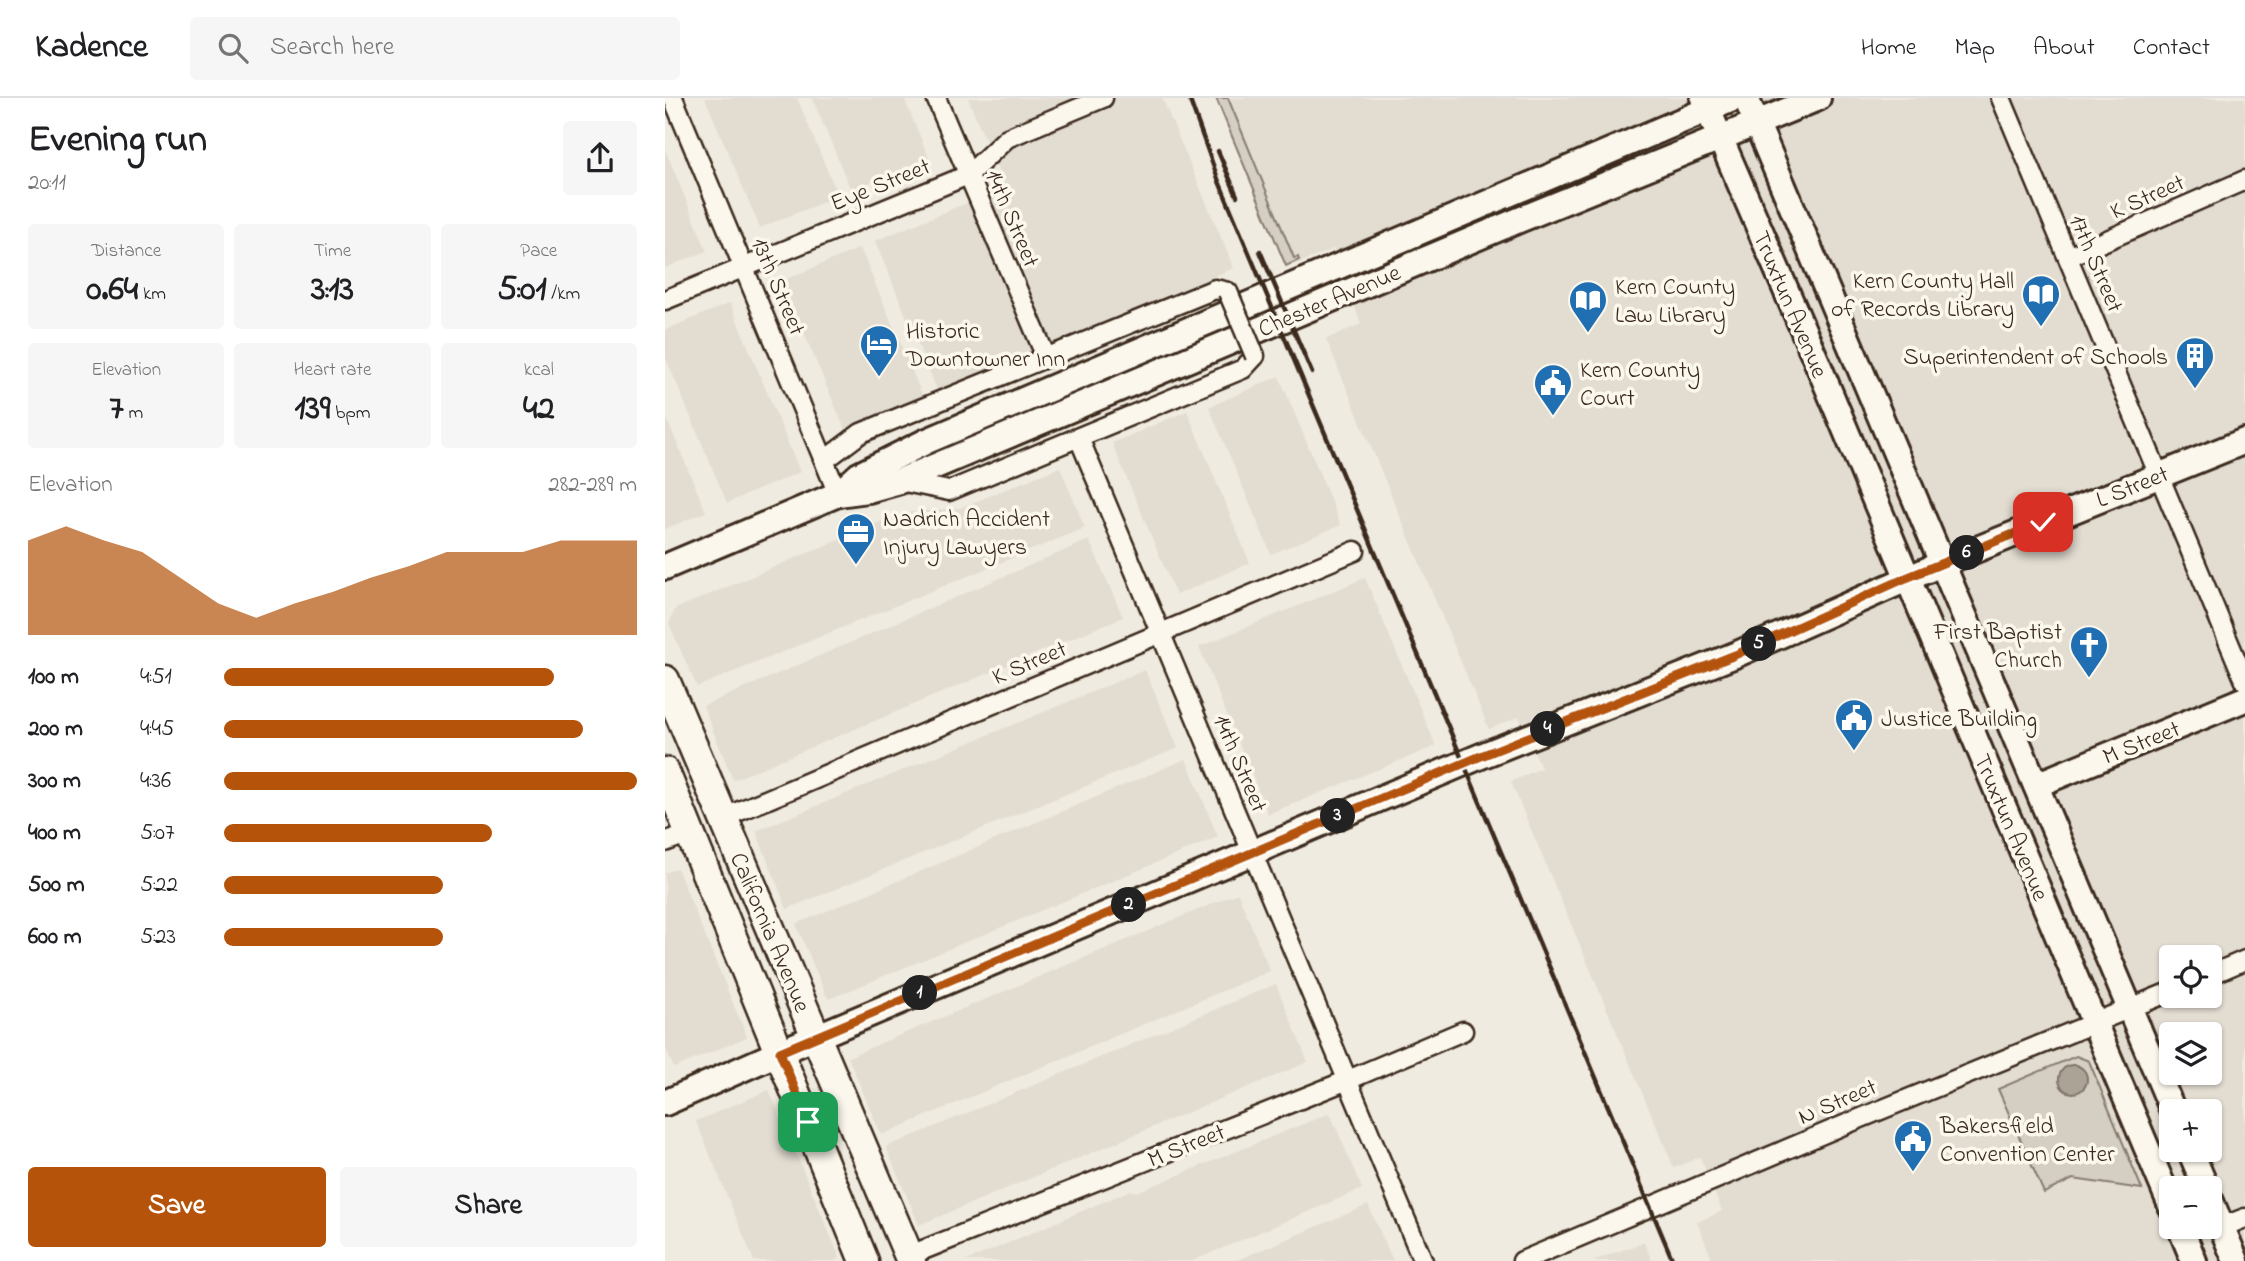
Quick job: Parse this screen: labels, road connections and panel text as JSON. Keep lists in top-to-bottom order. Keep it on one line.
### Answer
{"streets":{"main road":["Chester Avenue","Truxtun Avenue","L Street","M Street","California Avenue"],"street":["Eye Street","K Street","14th Street","17th Street","13th Street","N Street"]},"crossings":[["Eye Street","14th Street"],["Eye Street","13th Street"],["K Street","14th Street"],["K Street","17th Street"],["K Street","California Avenue"],["14th Street","L Street"],["14th Street","M Street"],["17th Street","L Street"],["13th Street","Chester Avenue"],["Chester Avenue","Truxtun Avenue"],["Truxtun Avenue","L Street"],["Truxtun Avenue","M Street"],["Truxtun Avenue","N Street"],["L Street","California Avenue"],["M Street","California Avenue"]],"places":{"library":["Kern County Hall of Records Library","Kern County Law Library"],"hotel":["Historic Downtowner Inn"],"building":["Superintendent of Schools"],"public building":["Kern County Court","Justice Building","Bakersfield Convention Center"],"office":["Nadrich Accident Injury Lawyers"],"church":["First Baptist Church"]},"page":{"header":"Kadence","search":"Search here","nav":["Home","Map","About","Contact"],"heading":["Evening run","20:11"],"stats":[["Distance","0.64 km"],["Time","3:13"],["Pace","5:01 /km"],["Elevation","7 m"],["Heart rate","139 bpm"],["kcal","42"]],"chart":["Elevation","282–289 m"],"pins":["6","5","4","3","2","1"],"list":[{"name":"100 m","note":"4:51"},{"name":"200 m","note":"4:45"},{"name":"300 m","note":"4:36"},{"name":"400 m","note":"5:07"},{"name":"500 m","note":"5:22"},{"name":"600 m","note":"5:23"}],"map_buttons":["+","−"],"buttons":["Save","Share"]}}
